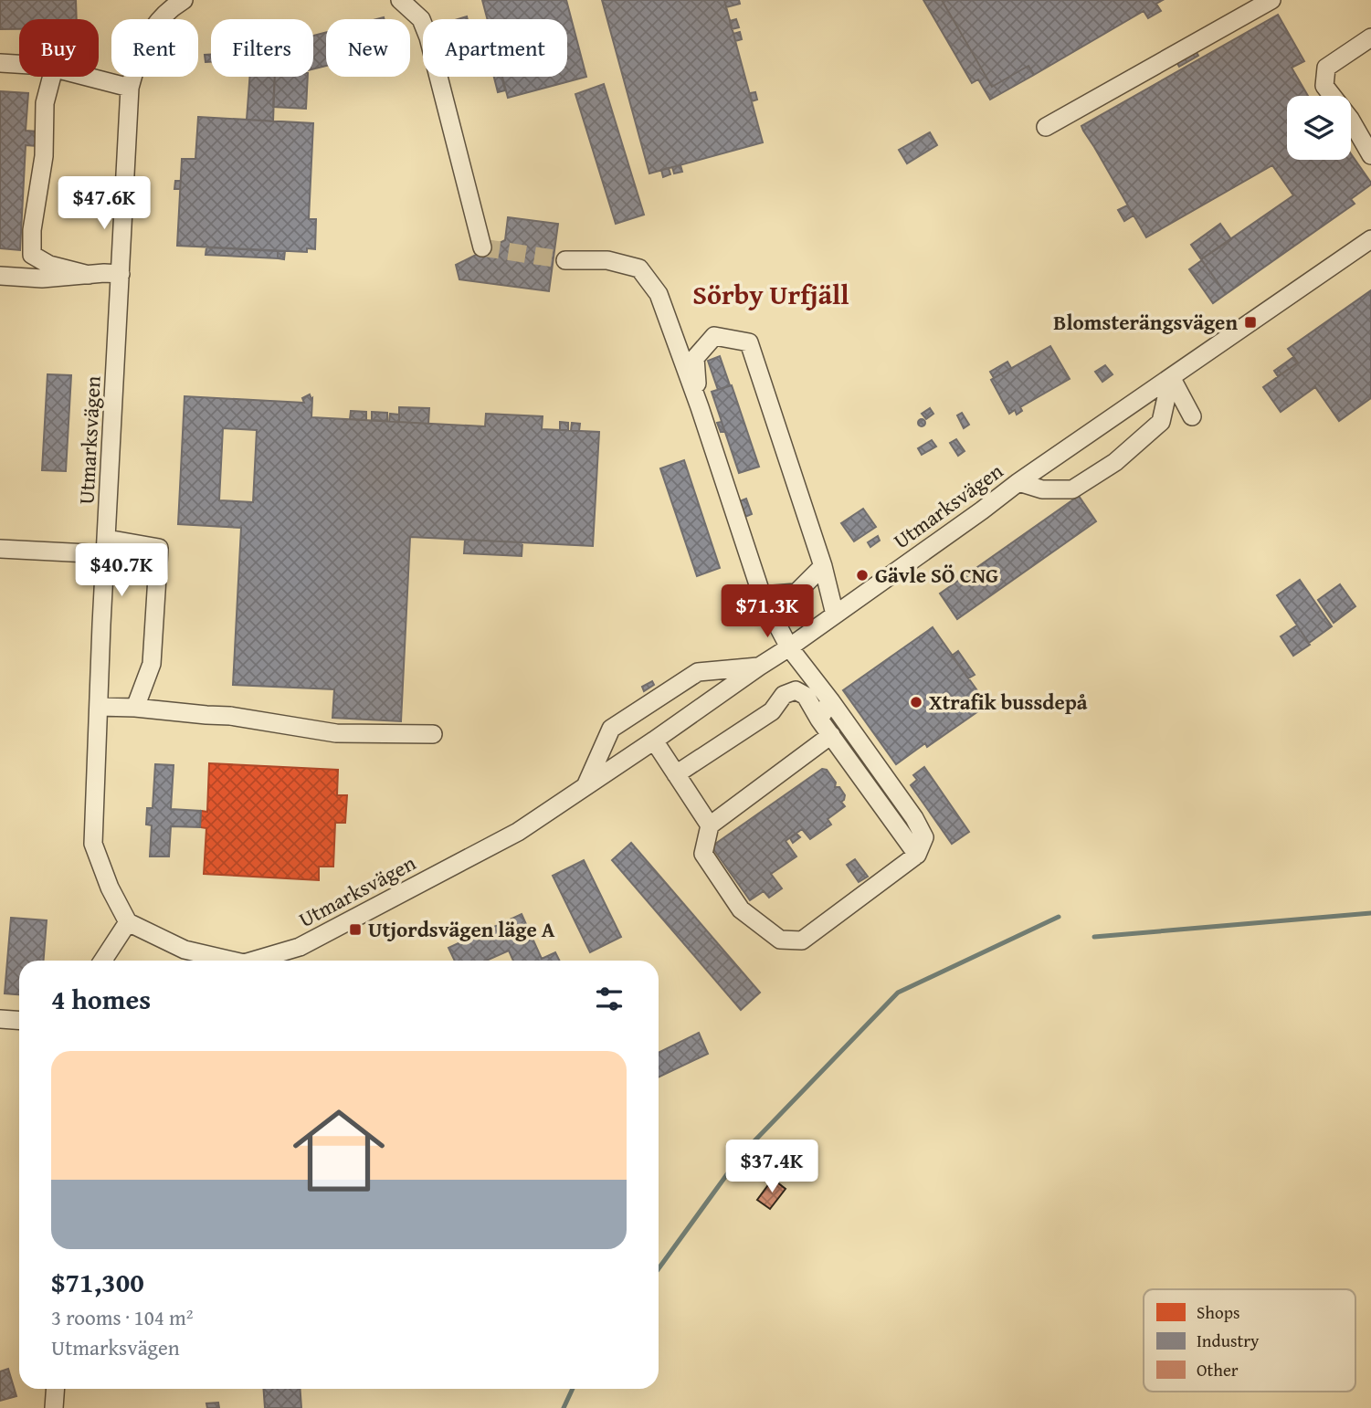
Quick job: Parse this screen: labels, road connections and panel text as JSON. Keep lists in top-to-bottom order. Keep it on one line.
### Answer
{"streets":{"street":["Utmarksvägen"]},"districts":["Sörby Urfjäll"],"places":{"transit":["Blomsterängsvägen","Utjordsvägen läge A"],"other":["Gävle SÖ CNG","Xtrafik bussdepå"]},"legend":["Shops","Industry","Other"],"page":{"chip":["Buy","Rent","Filters","New","Apartment"],"price":["$47.6K","$40.7K","$71.3K","$37.4K"],"heading":"4 homes","list":[{"name":"$71,300","note":"3 rooms · 104 m² · Utmarksvägen"}]}}
